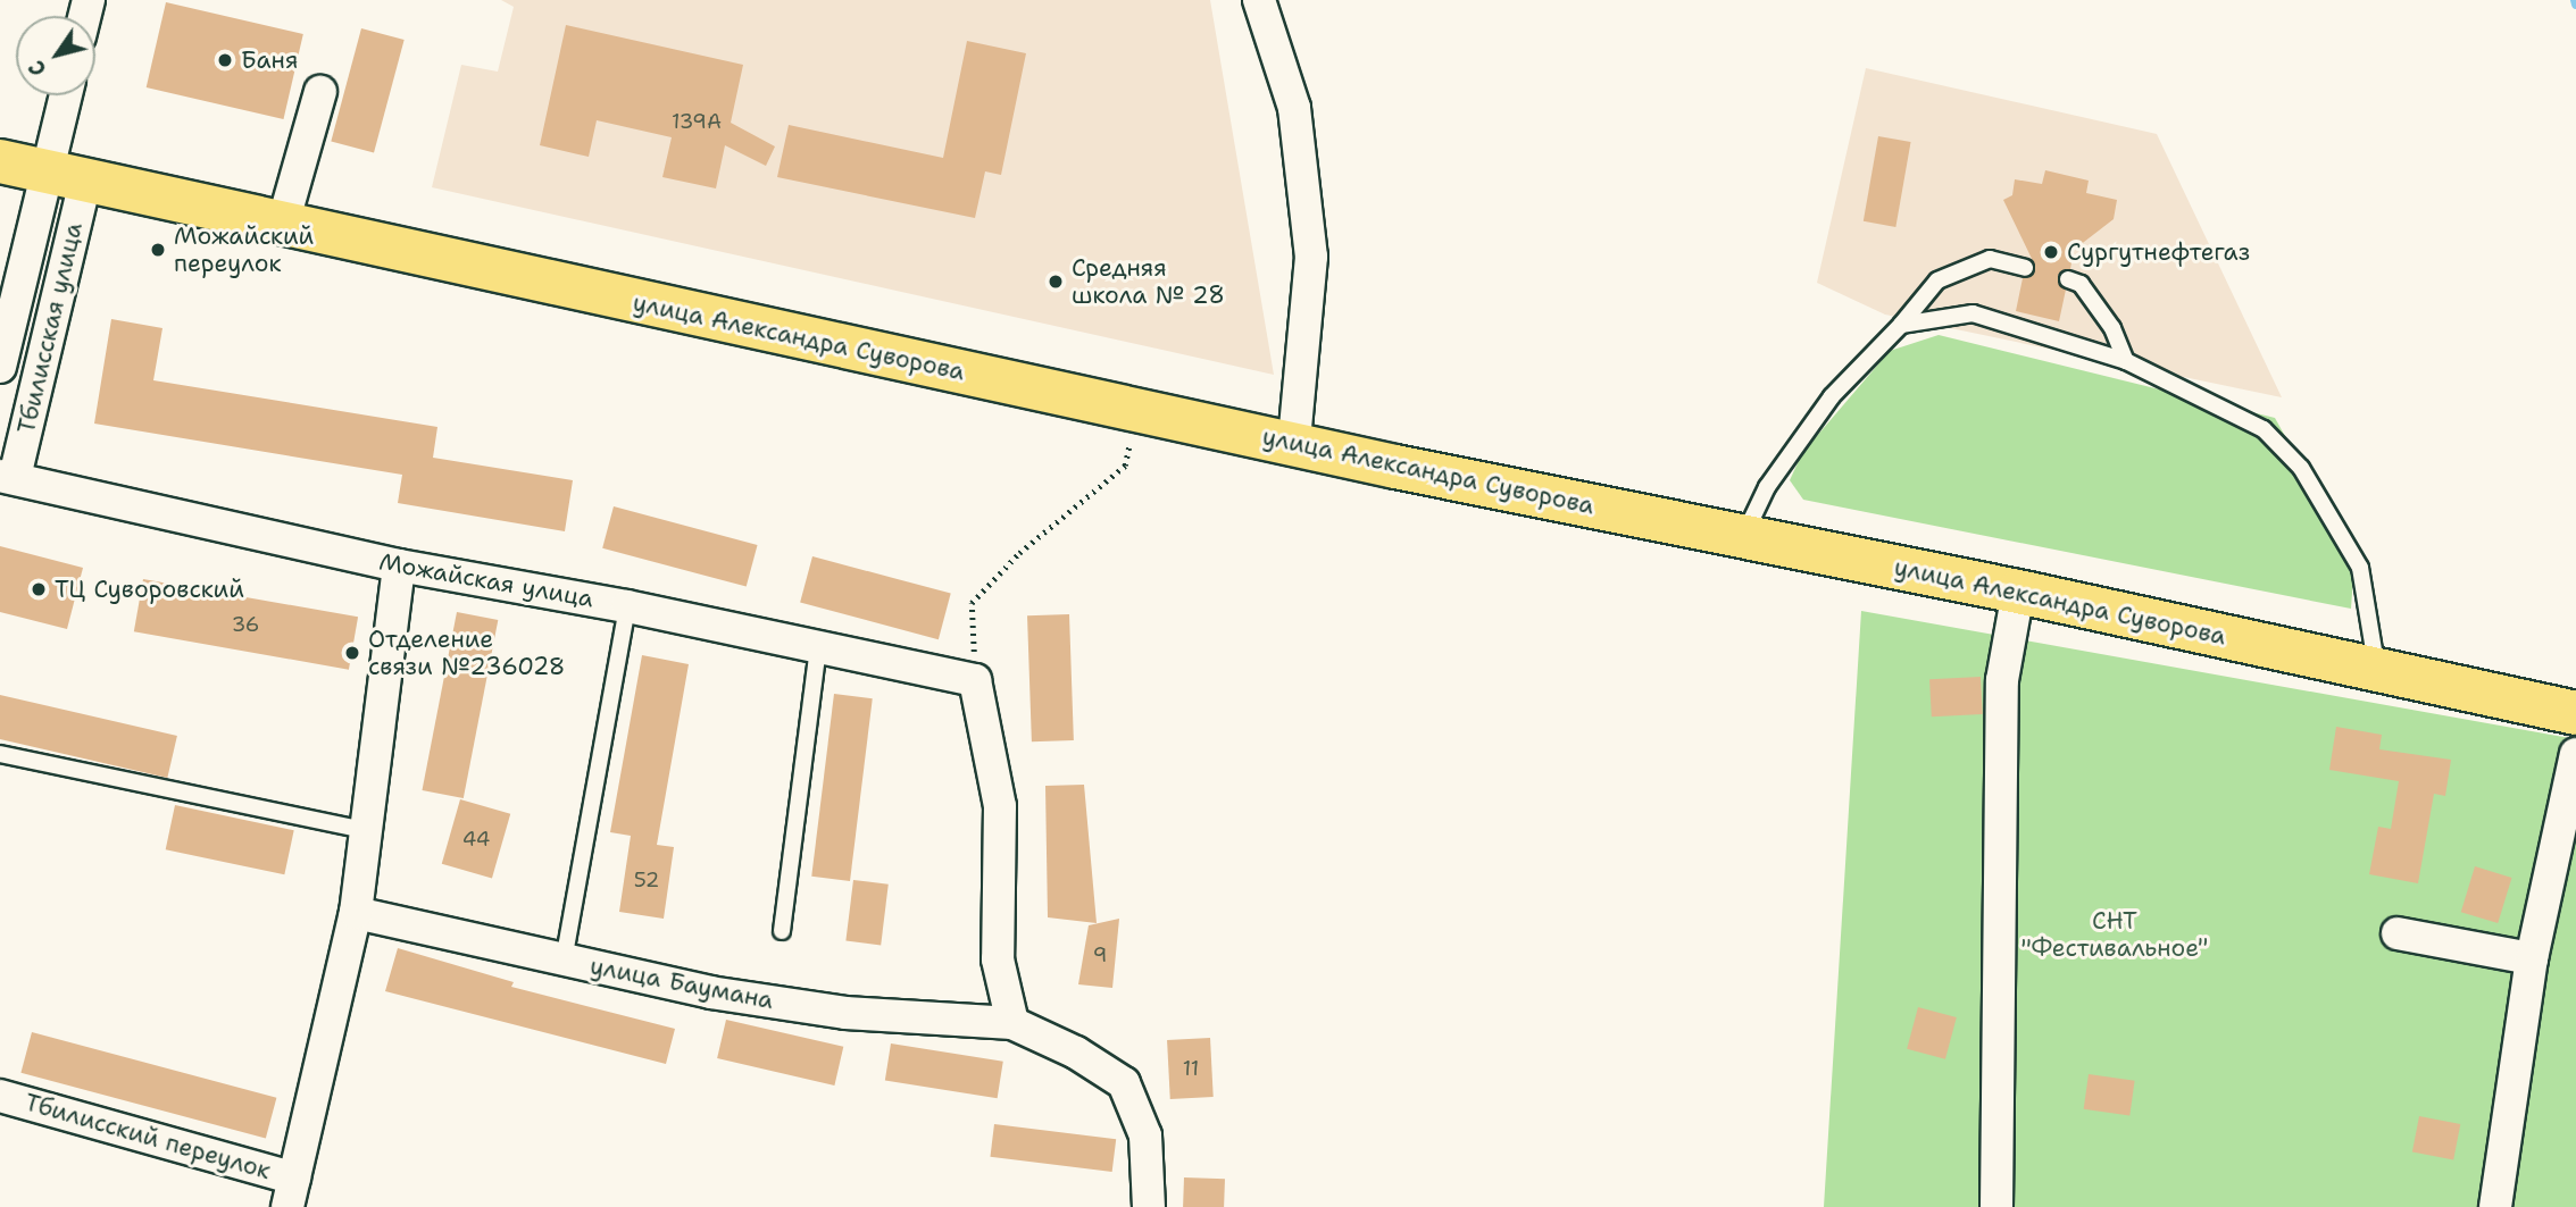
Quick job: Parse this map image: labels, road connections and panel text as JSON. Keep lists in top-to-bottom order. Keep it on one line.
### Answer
{"streets":{"main road":["улица Александра Суворова"],"street":["Тбилисская улица","Можайская улица","улица Баумана","Тбилисский переулок"]},"crossings":[["Тбилисская улица","улица Александра Суворова"],["Тбилисская улица","Можайская улица"]],"parks":["СНТ \"Фестивальное\""],"places":["Баня","Можайский переулок","Сургутнефтегаз","Средняя школа № 28","ТЦ Суворовский","Отделение связи №236028"],"house_numbers":["139А","36","44","52","9","11"],"north":"bottom left"}
